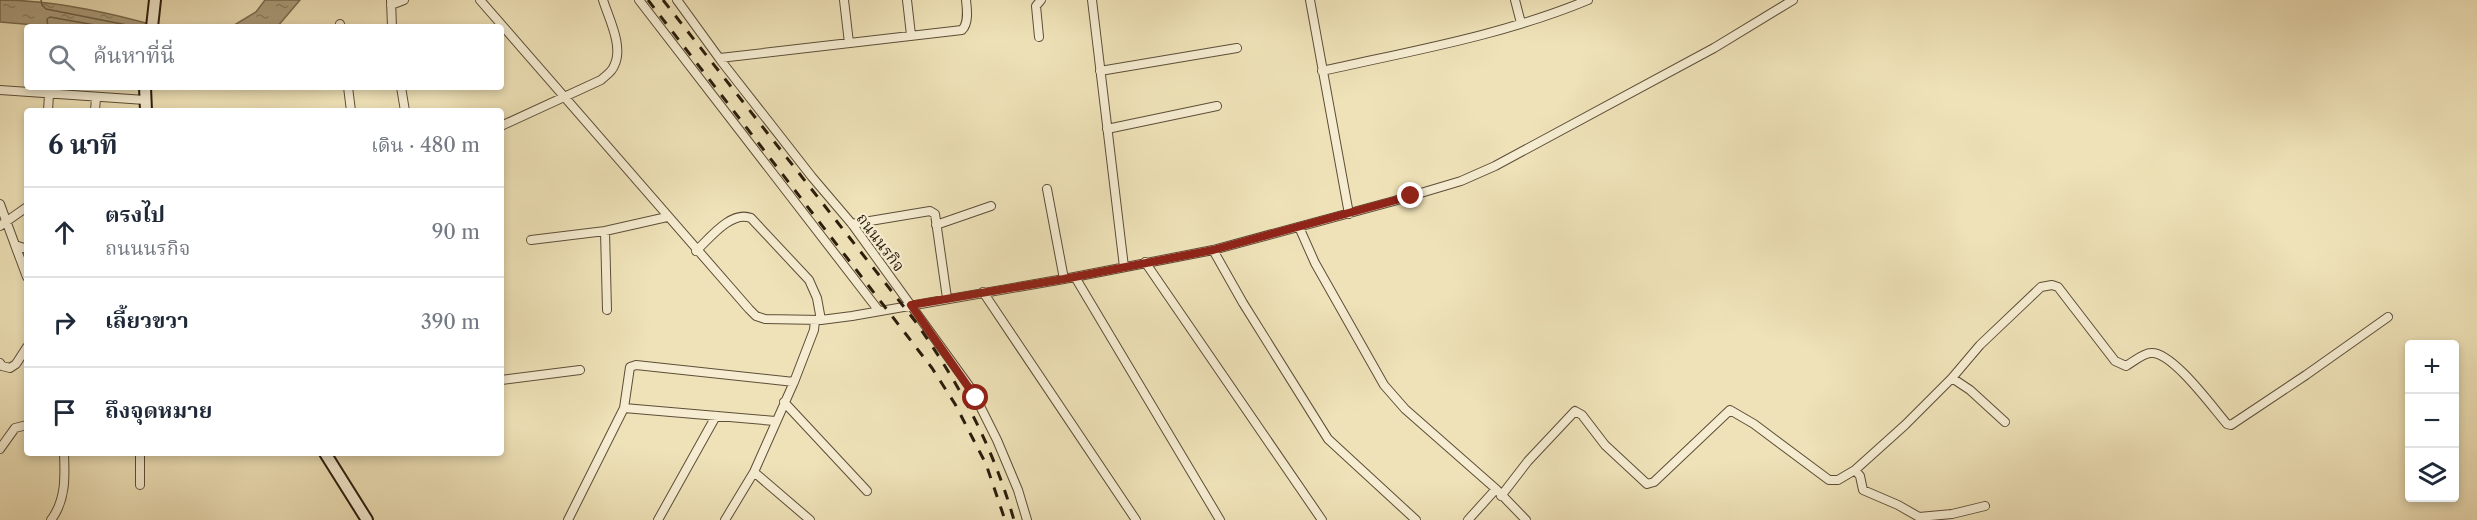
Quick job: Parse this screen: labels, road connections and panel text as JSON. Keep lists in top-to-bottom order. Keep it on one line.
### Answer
{"streets":{"street":["ถนนนรกิจ"]},"page":{"search":"ค้นหาที่นี่","heading":["6 นาที","เดิน · 480 m"],"list":[["ตรงไป","ถนนนรกิจ","90 m"],["เลี้ยวขวา","390 m"],"ถึงจุดหมาย"],"map_buttons":["+","−"]}}
